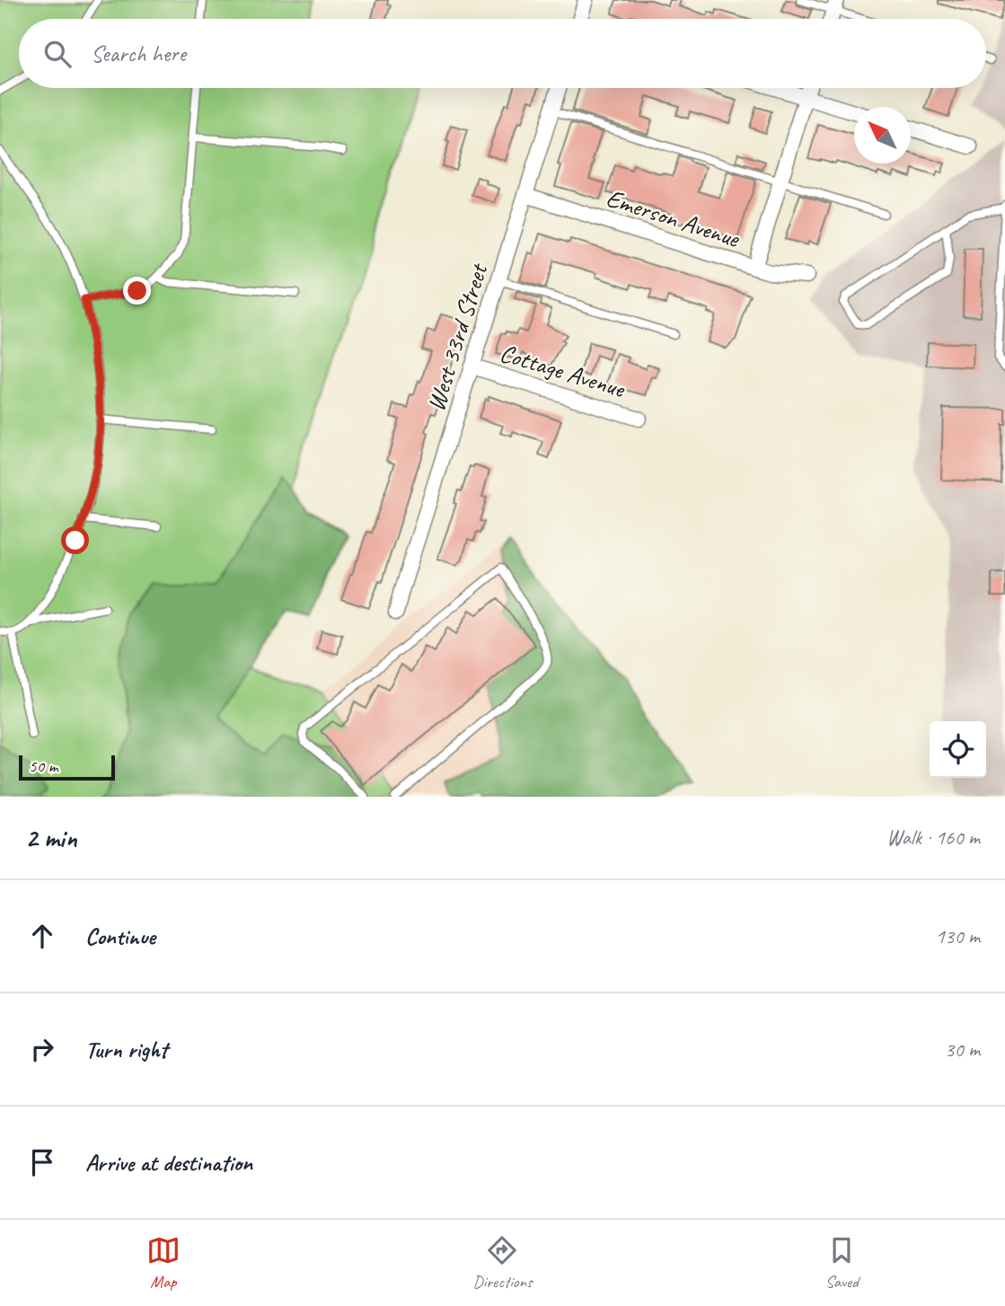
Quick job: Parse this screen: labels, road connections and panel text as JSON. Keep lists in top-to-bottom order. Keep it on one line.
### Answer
{"streets":{"street":["Emerson Avenue","West 33rd Street","Cottage Avenue"]},"crossings":[["Emerson Avenue","West 33rd Street"],["West 33rd Street","Cottage Avenue"]],"scale_bar":"50 m","north":"top left","page":{"search":"Search here","scale":"50 m","heading":["2 min","Walk · 160 m"],"list":[["Continue","130 m"],["Turn right","30 m"],"Arrive at destination"],"nav":["Map","Directions","Saved"]}}
